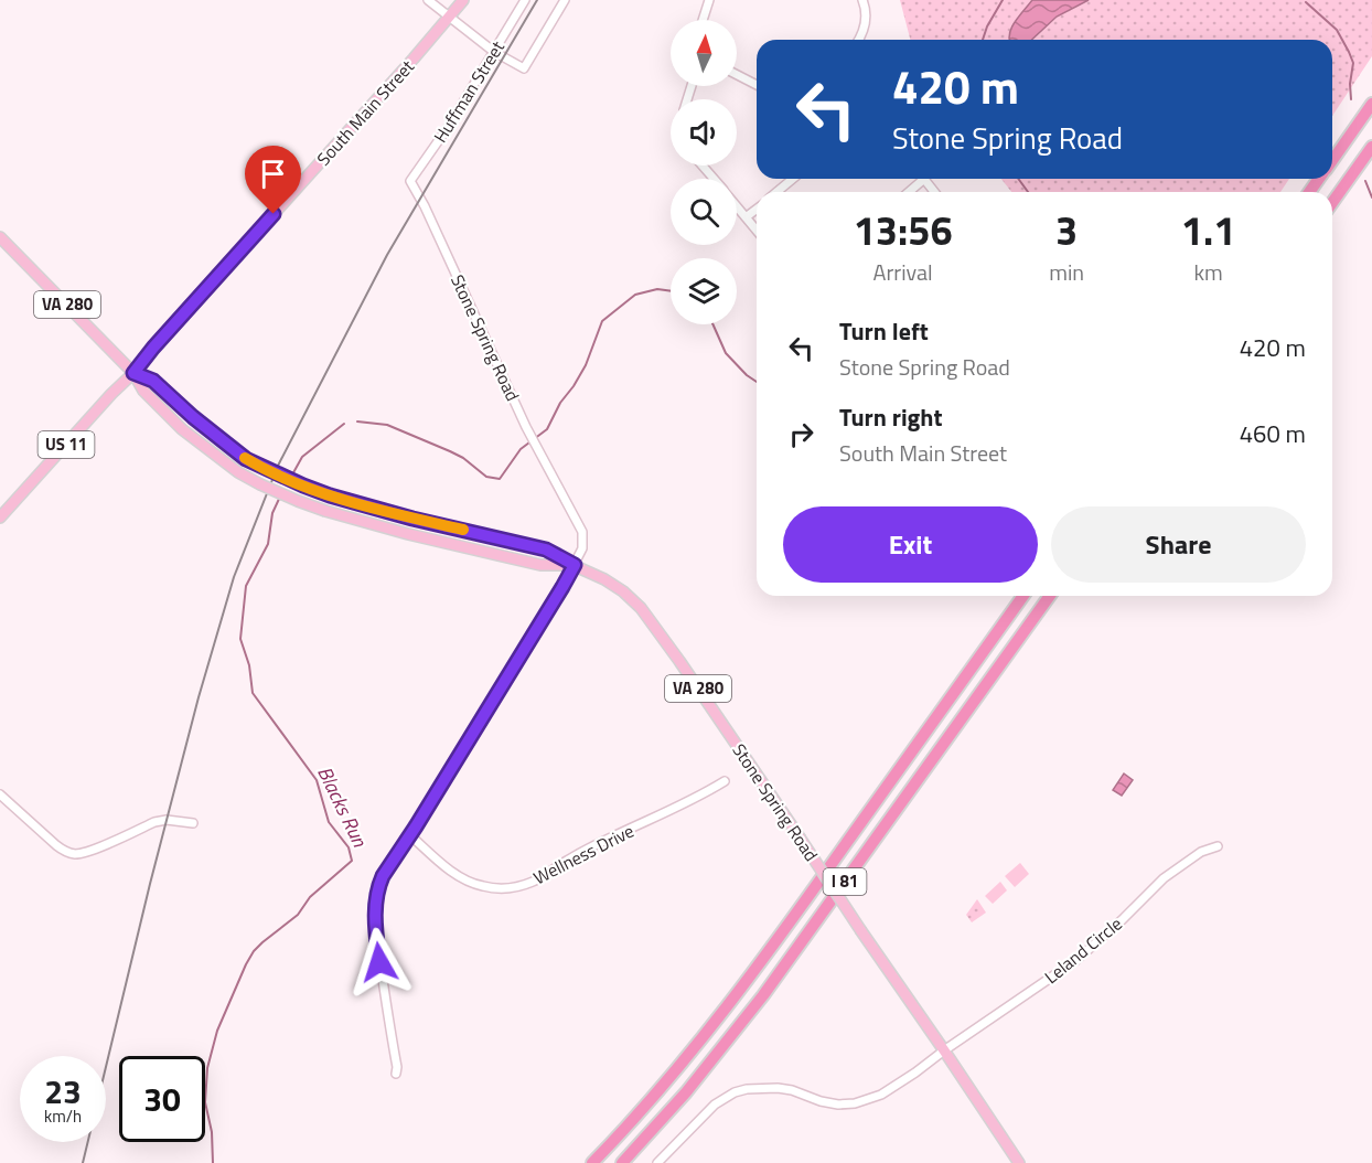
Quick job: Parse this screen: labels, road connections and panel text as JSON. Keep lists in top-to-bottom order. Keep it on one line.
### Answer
{"streets":{"highway":["I 81"],"main road":["South Main Street","VA 280","Stone Spring Road","US 11"],"street":["Huffman Street","Wellness Drive","Leland Circle"]},"crossings":[["Huffman Street","Stone Spring Road"],["South Main Street","Stone Spring Road"],["Stone Spring Road","Leland Circle"]],"water":["Blacks Run"],"north":"top","page":{"turn":["420 m","Stone Spring Road"],"eta":["13:56","Arrival","3","min","1.1","km"],"list":[{"name":"Turn left","note":"Stone Spring Road","value":"420 m"},{"name":"Turn right","note":"South Main Street","value":"460 m"}],"buttons":["Exit","Share"],"speed":"23 km/h","limit":"30"}}
